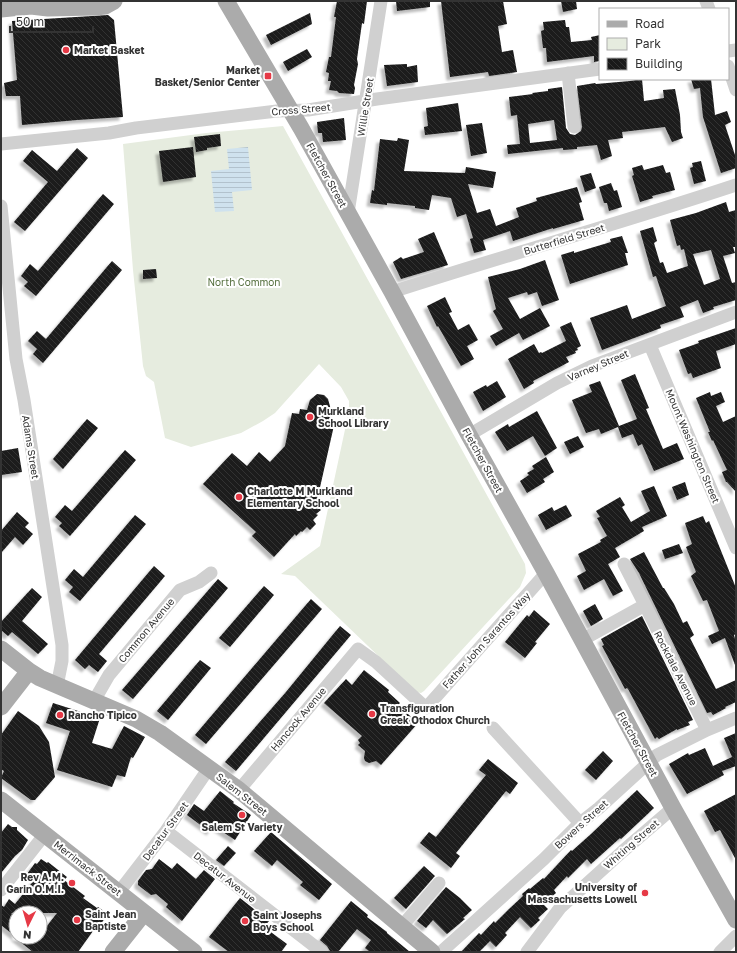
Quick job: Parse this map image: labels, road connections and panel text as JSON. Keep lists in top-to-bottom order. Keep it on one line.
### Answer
{"streets":{"main road":["Fletcher Street","Salem Street","Merrimack Street"],"street":["Willie Street","Cross Street","Butterfield Street","Varney Street","Mount Washington Street","Adams Street","Common Avenue","Father John Sarantos Way","Rockdale Avenue","Hancock Avenue","Bowers Street","Decatur Street","Whiting Street","Decatur Avenue"]},"crossings":[["Willie Street","Cross Street"],["Willie Street","Fletcher Street"],["Cross Street","Fletcher Street"],["Fletcher Street","Butterfield Street"],["Fletcher Street","Varney Street"],["Fletcher Street","Father John Sarantos Way"],["Fletcher Street","Bowers Street"],["Fletcher Street","Whiting Street"],["Varney Street","Mount Washington Street"],["Adams Street","Salem Street"],["Common Avenue","Salem Street"],["Father John Sarantos Way","Hancock Avenue"],["Rockdale Avenue","Bowers Street"],["Hancock Avenue","Salem Street"],["Salem Street","Decatur Street"],["Decatur Street","Merrimack Street"],["Decatur Street","Decatur Avenue"]],"parks":["North Common"],"places":{"other":["Market Basket","Murkland School Library","Charlotte M Murkland Elementary School","Transfiguration Greek Othodox Church","Rancho Tipico","Salem St Variety","Rev A.M. Garin O.M.I.","University of Massachusetts Lowell","Saint Jean Baptiste","Saint Josephs Boys School"],"transit":["Market Basket/Senior Center"]},"legend":["Road","Park","Building"],"scale_bar":"50 m","north":"bottom"}
